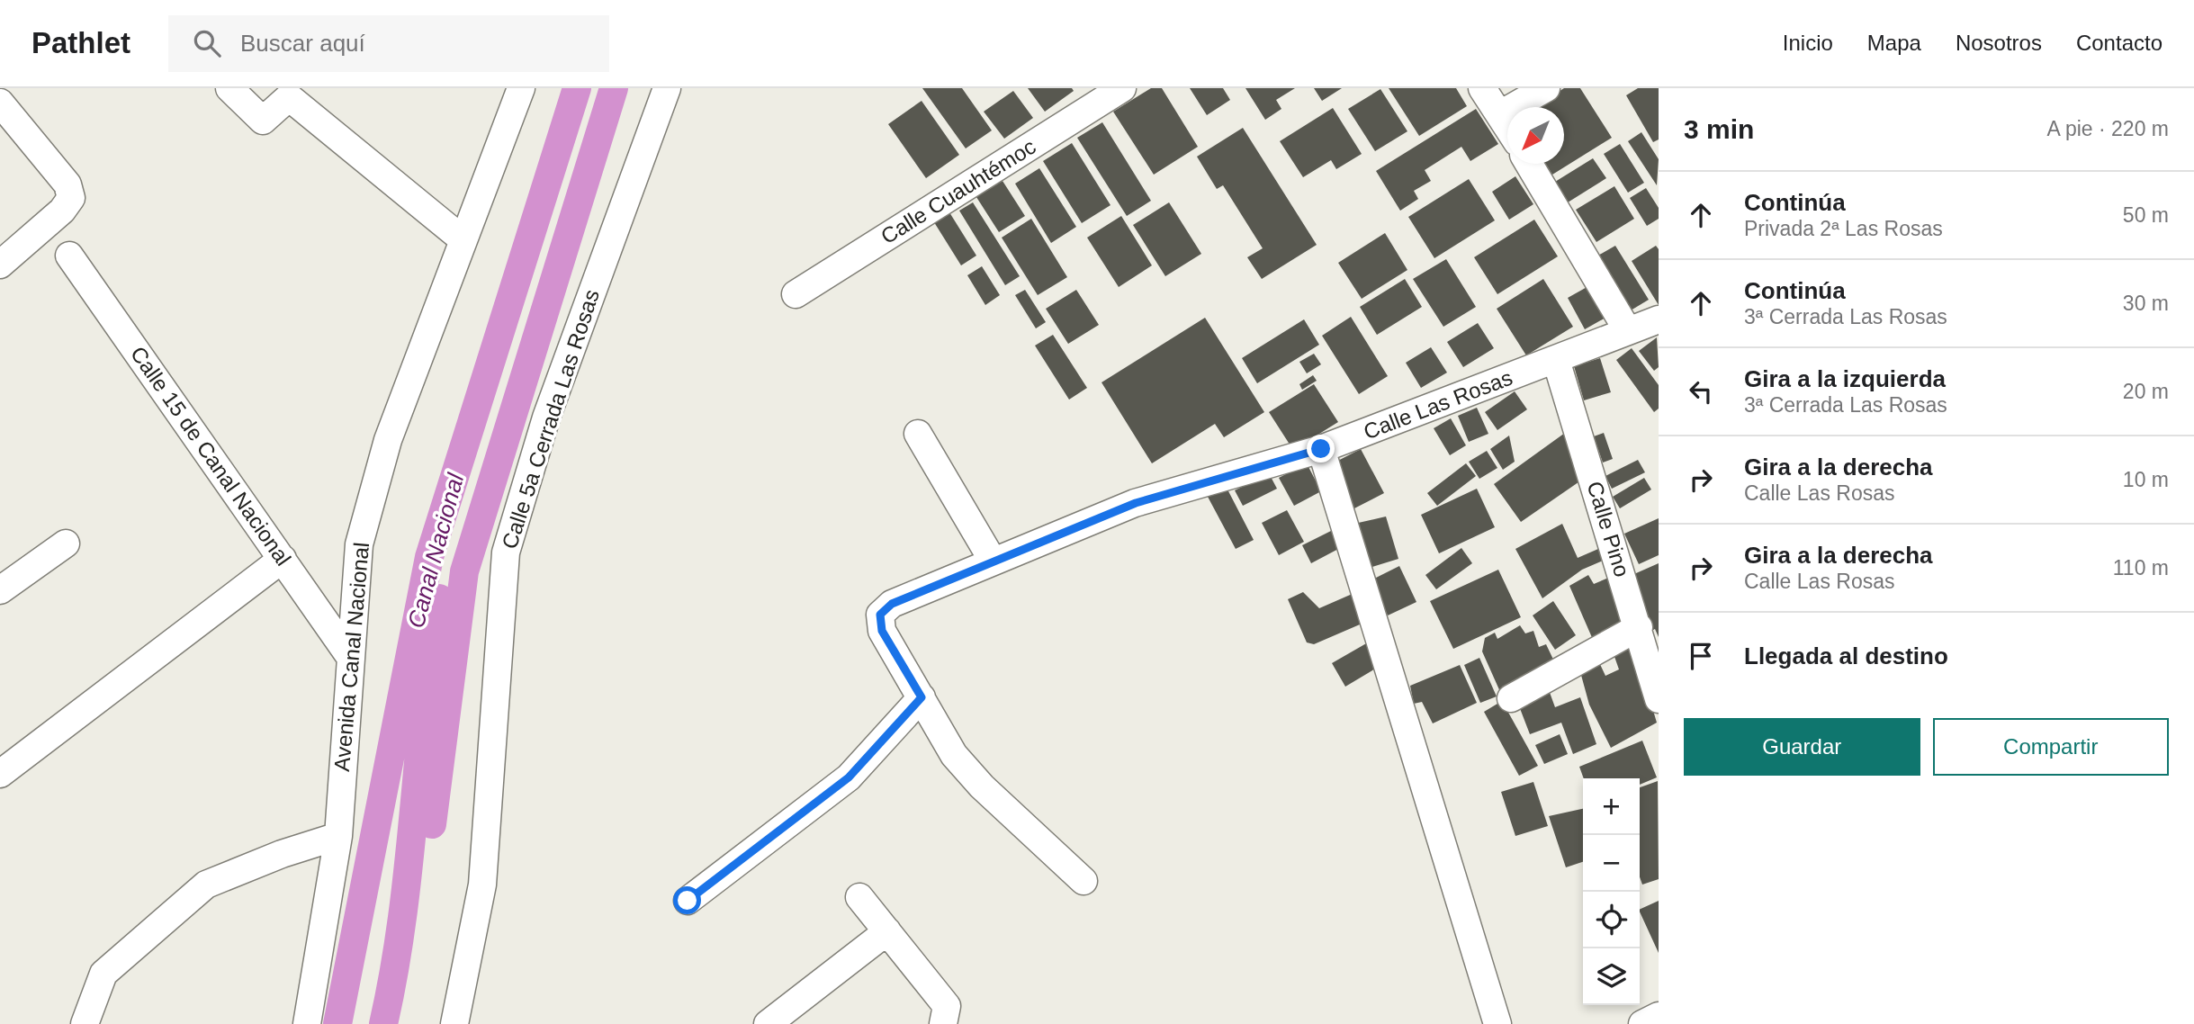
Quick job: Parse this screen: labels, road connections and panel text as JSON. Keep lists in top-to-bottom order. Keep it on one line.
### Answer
{"streets":{"street":["Calle Cuauhtémoc","Calle Las Rosas","Calle 5a Cerrada Las Rosas","Calle 15 de Canal Nacional","Calle Pino","Avenida Canal Nacional"]},"crossings":[["Calle Las Rosas","Calle Pino"],["Calle 15 de Canal Nacional","Avenida Canal Nacional"]],"water":["Canal Nacional"],"north":"bottom left","page":{"header":"Pathlet","search":"Buscar aquí","nav":["Inicio","Mapa","Nosotros","Contacto"],"heading":["3 min","A pie · 220 m"],"list":[["Continúa","Privada 2ª Las Rosas","50 m"],["Continúa","3ª Cerrada Las Rosas","30 m"],["Gira a la izquierda","3ª Cerrada Las Rosas","20 m"],["Gira a la derecha","Calle Las Rosas","10 m"],["Gira a la derecha","Calle Las Rosas","110 m"],"Llegada al destino"],"buttons":["Guardar","Compartir"],"map_buttons":["+","−"]}}
